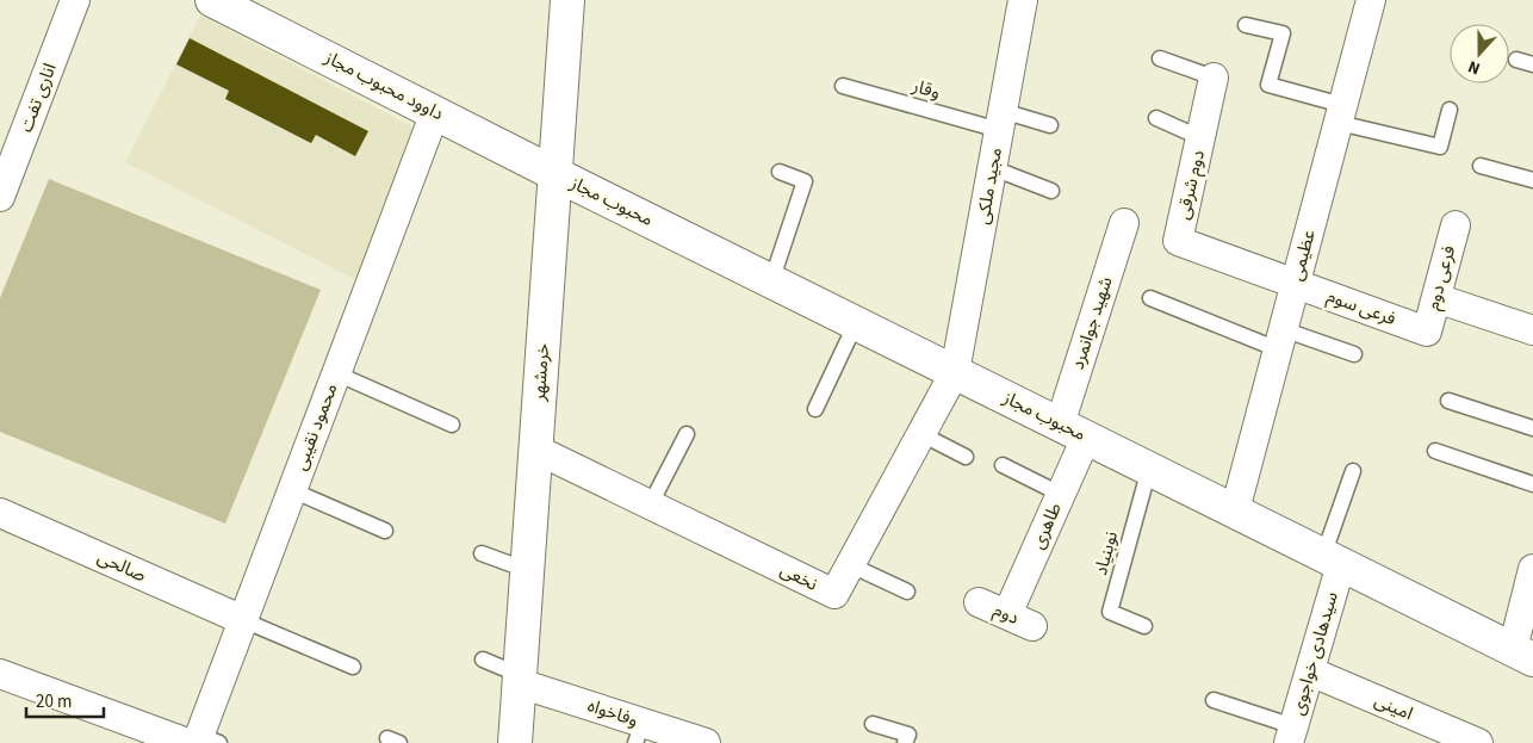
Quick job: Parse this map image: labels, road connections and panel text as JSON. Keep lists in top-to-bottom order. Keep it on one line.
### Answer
{"streets":{"main road":["داوود محبوب مجاز","محبوب مجاز","خرمشهر"],"street":["اناری تفت","دوم شرقی","مجید ملکی","عظیمی","فرعی دوم","فرعی سوم","شهید جوانمرد","محمود نقیبی","طاهری","صالحی","نخعی","دوم","سیدهادی خواجوی","امینی","وفاخواه"],"lane":["وقار","نوبنیاد"]},"crossings":[["داوود محبوب مجاز","محبوب مجاز"],["داوود محبوب مجاز","خرمشهر"],["داوود محبوب مجاز","محمود نقیبی"],["وقار","مجید ملکی"],["دوم شرقی","عظیمی"],["دوم شرقی","فرعی سوم"],["مجید ملکی","محبوب مجاز"],["مجید ملکی","نخعی"],["محبوب مجاز","عظیمی"],["محبوب مجاز","شهید جوانمرد"],["محبوب مجاز","خرمشهر"],["محبوب مجاز","طاهری"],["محبوب مجاز","نوبنیاد"],["محبوب مجاز","نخعی"],["محبوب مجاز","سیدهادی خواجوی"],["عظیمی","فرعی سوم"],["فرعی دوم","فرعی سوم"],["شهید جوانمرد","طاهری"],["خرمشهر","نخعی"],["خرمشهر","وفاخواه"],["محمود نقیبی","صالحی"],["طاهری","دوم"],["سیدهادی خواجوی","امینی"]],"scale_bar":"20 m","north":"bottom"}
